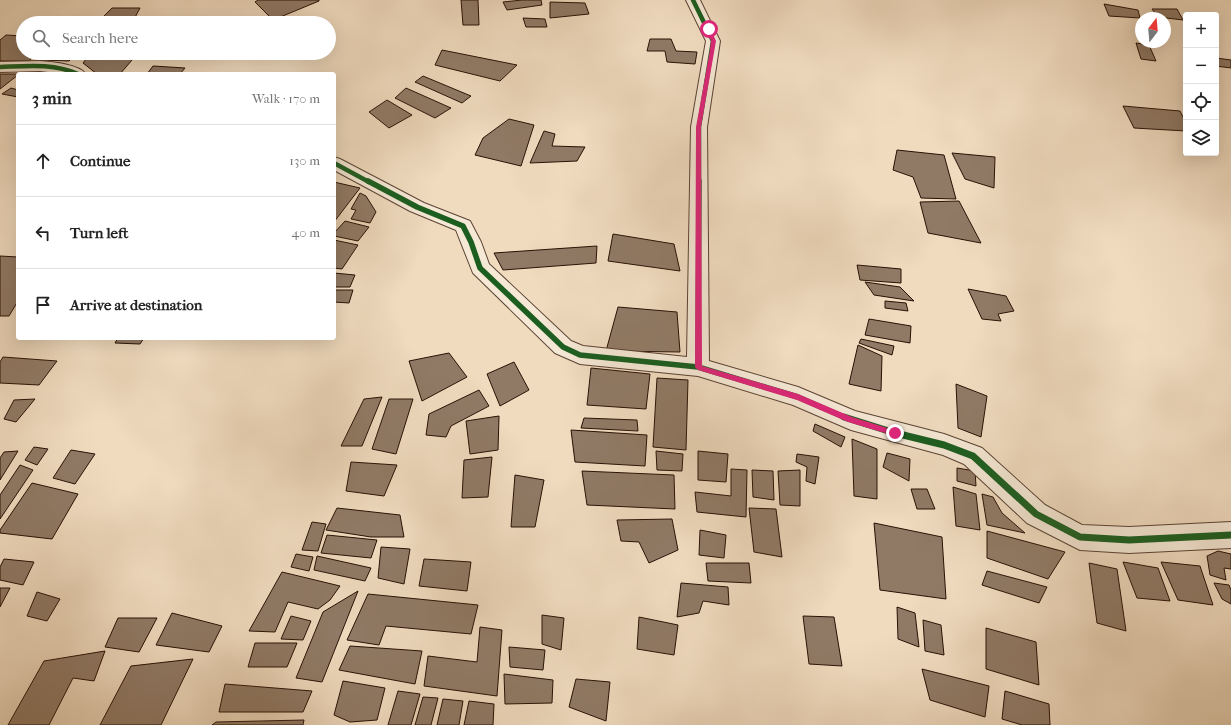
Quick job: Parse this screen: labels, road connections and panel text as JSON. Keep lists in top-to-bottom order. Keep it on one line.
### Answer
{"north":"top","page":{"map_buttons":["+","−"],"search":"Search here","heading":["3 min","Walk · 170 m"],"list":[["Continue","130 m"],["Turn left","40 m"],"Arrive at destination"]}}
